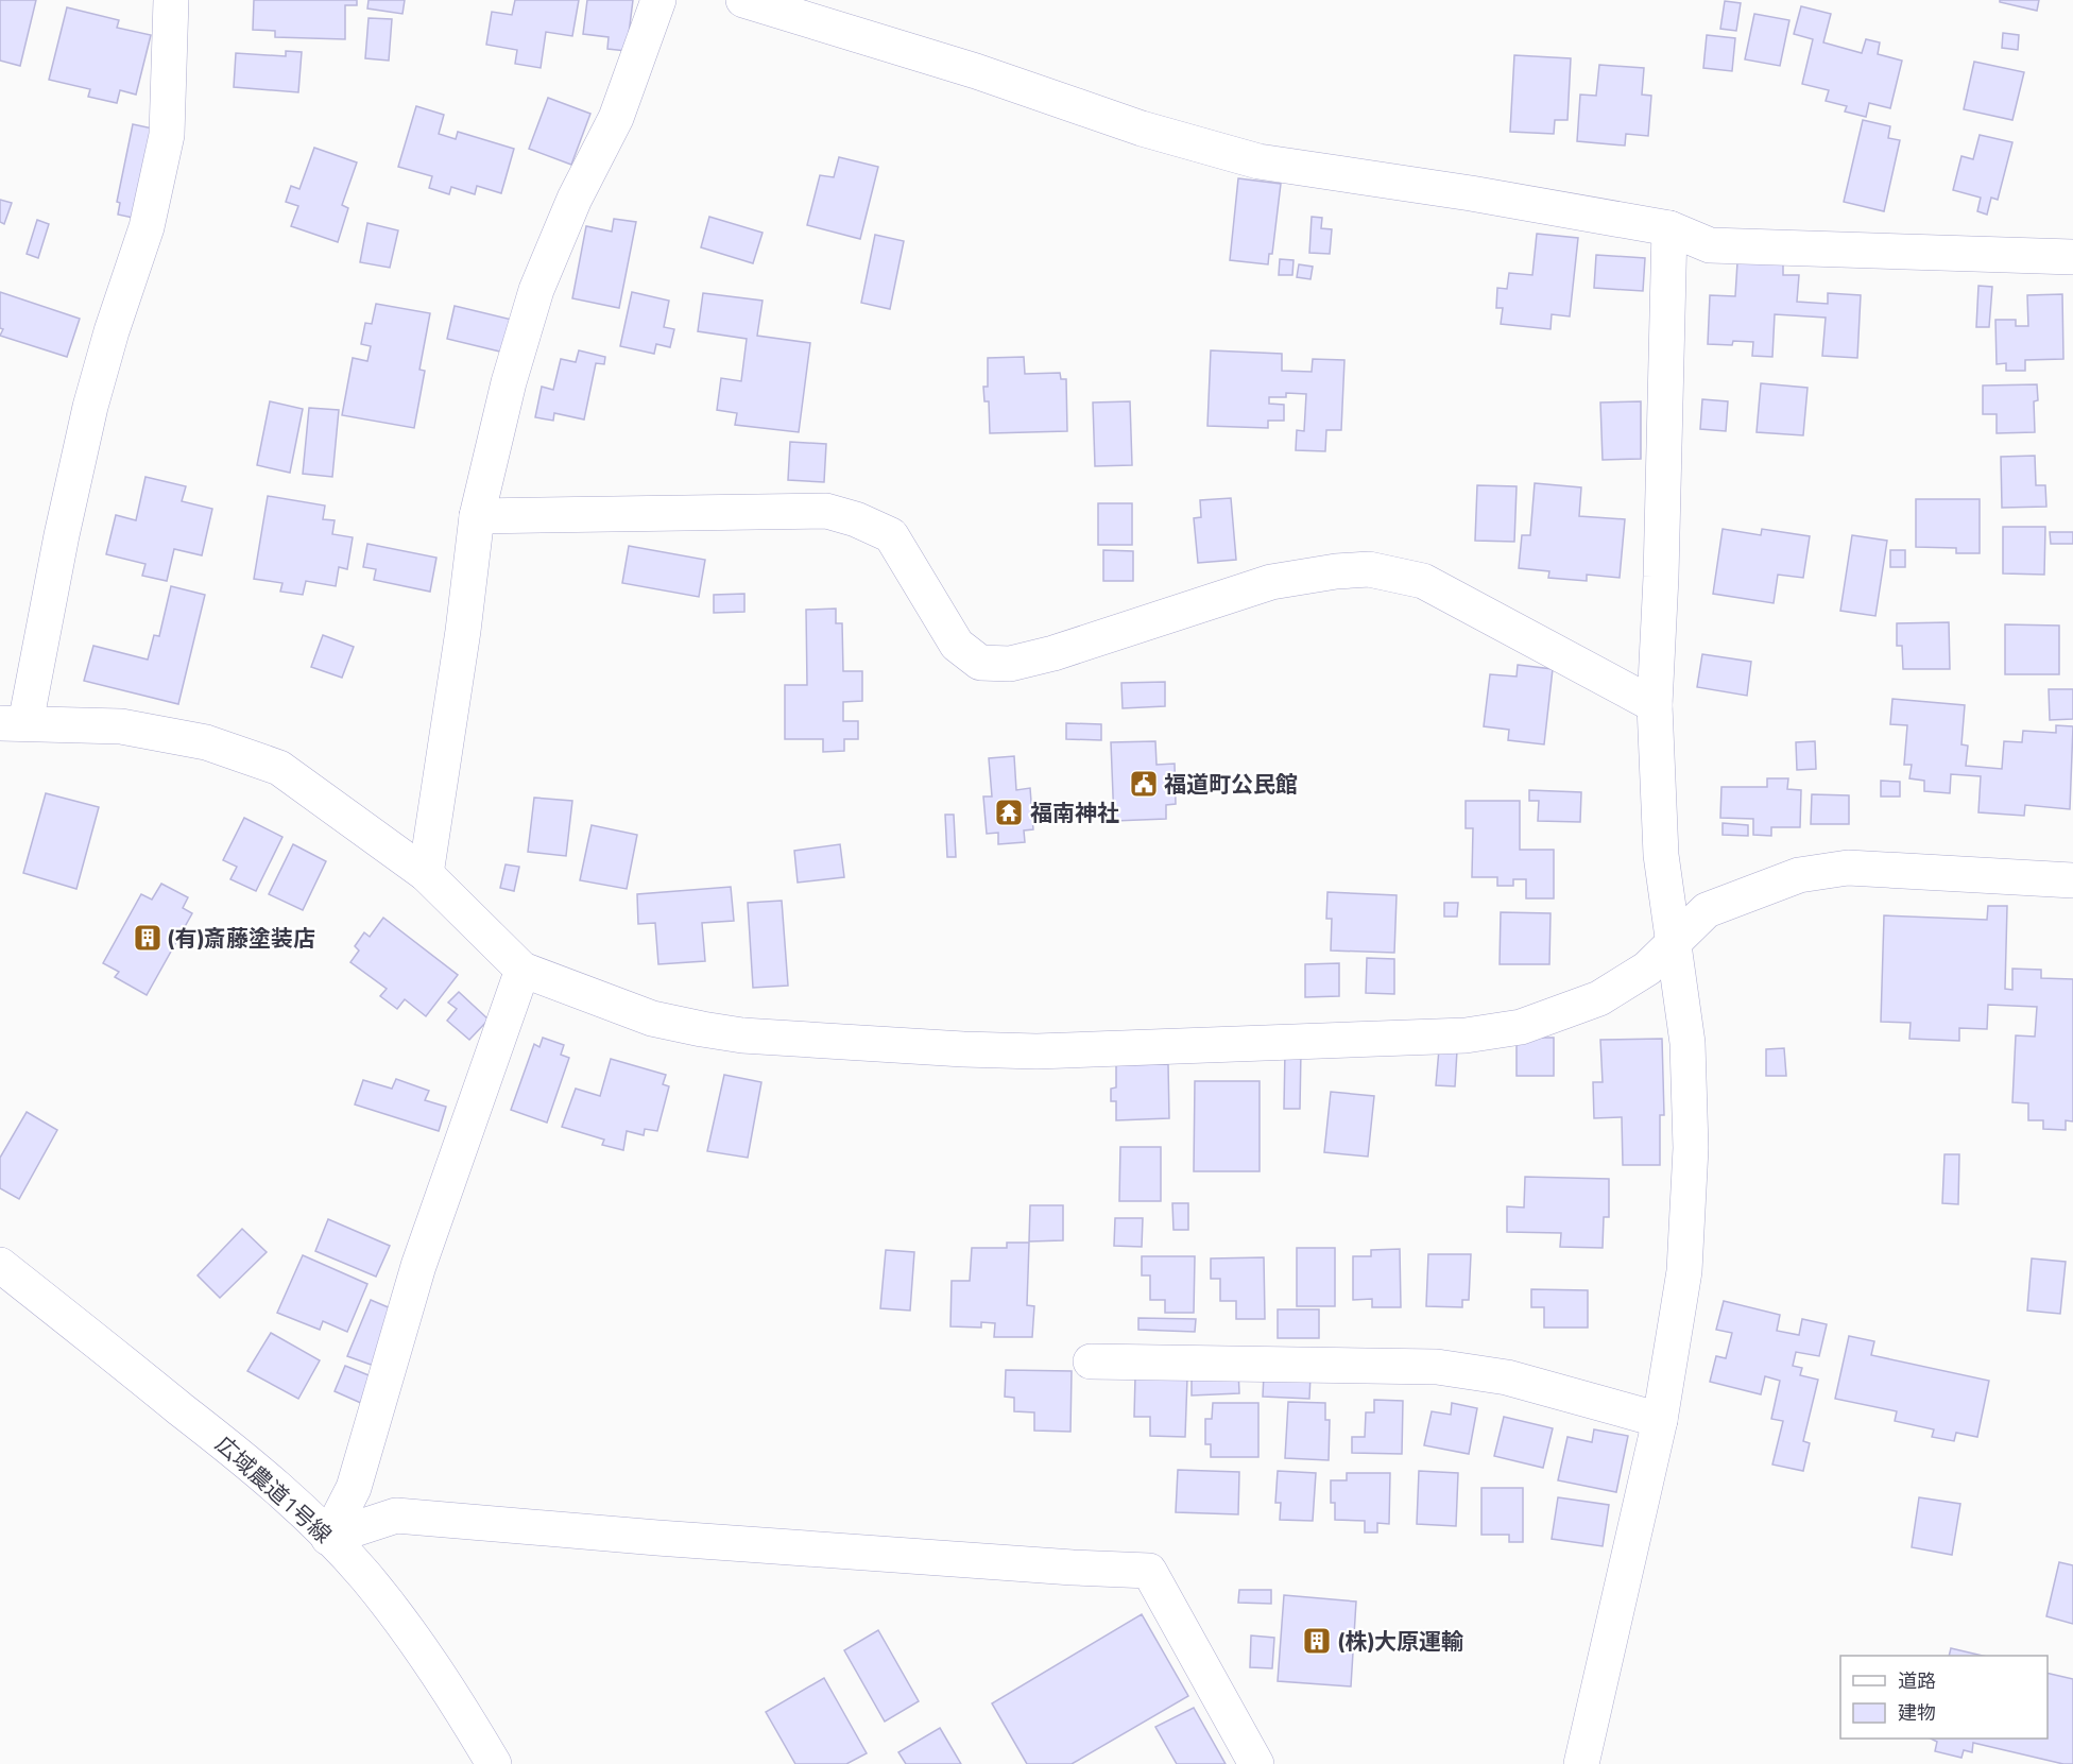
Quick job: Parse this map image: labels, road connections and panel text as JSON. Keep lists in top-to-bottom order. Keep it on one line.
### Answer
{"streets":{"street":["広域農道1号線"]},"places":{"public building":["福道町公民館"],"temple":["福南神社"],"building":["(有)斎藤塗装店","(株)大原運輸"]},"legend":["道路","建物"]}
